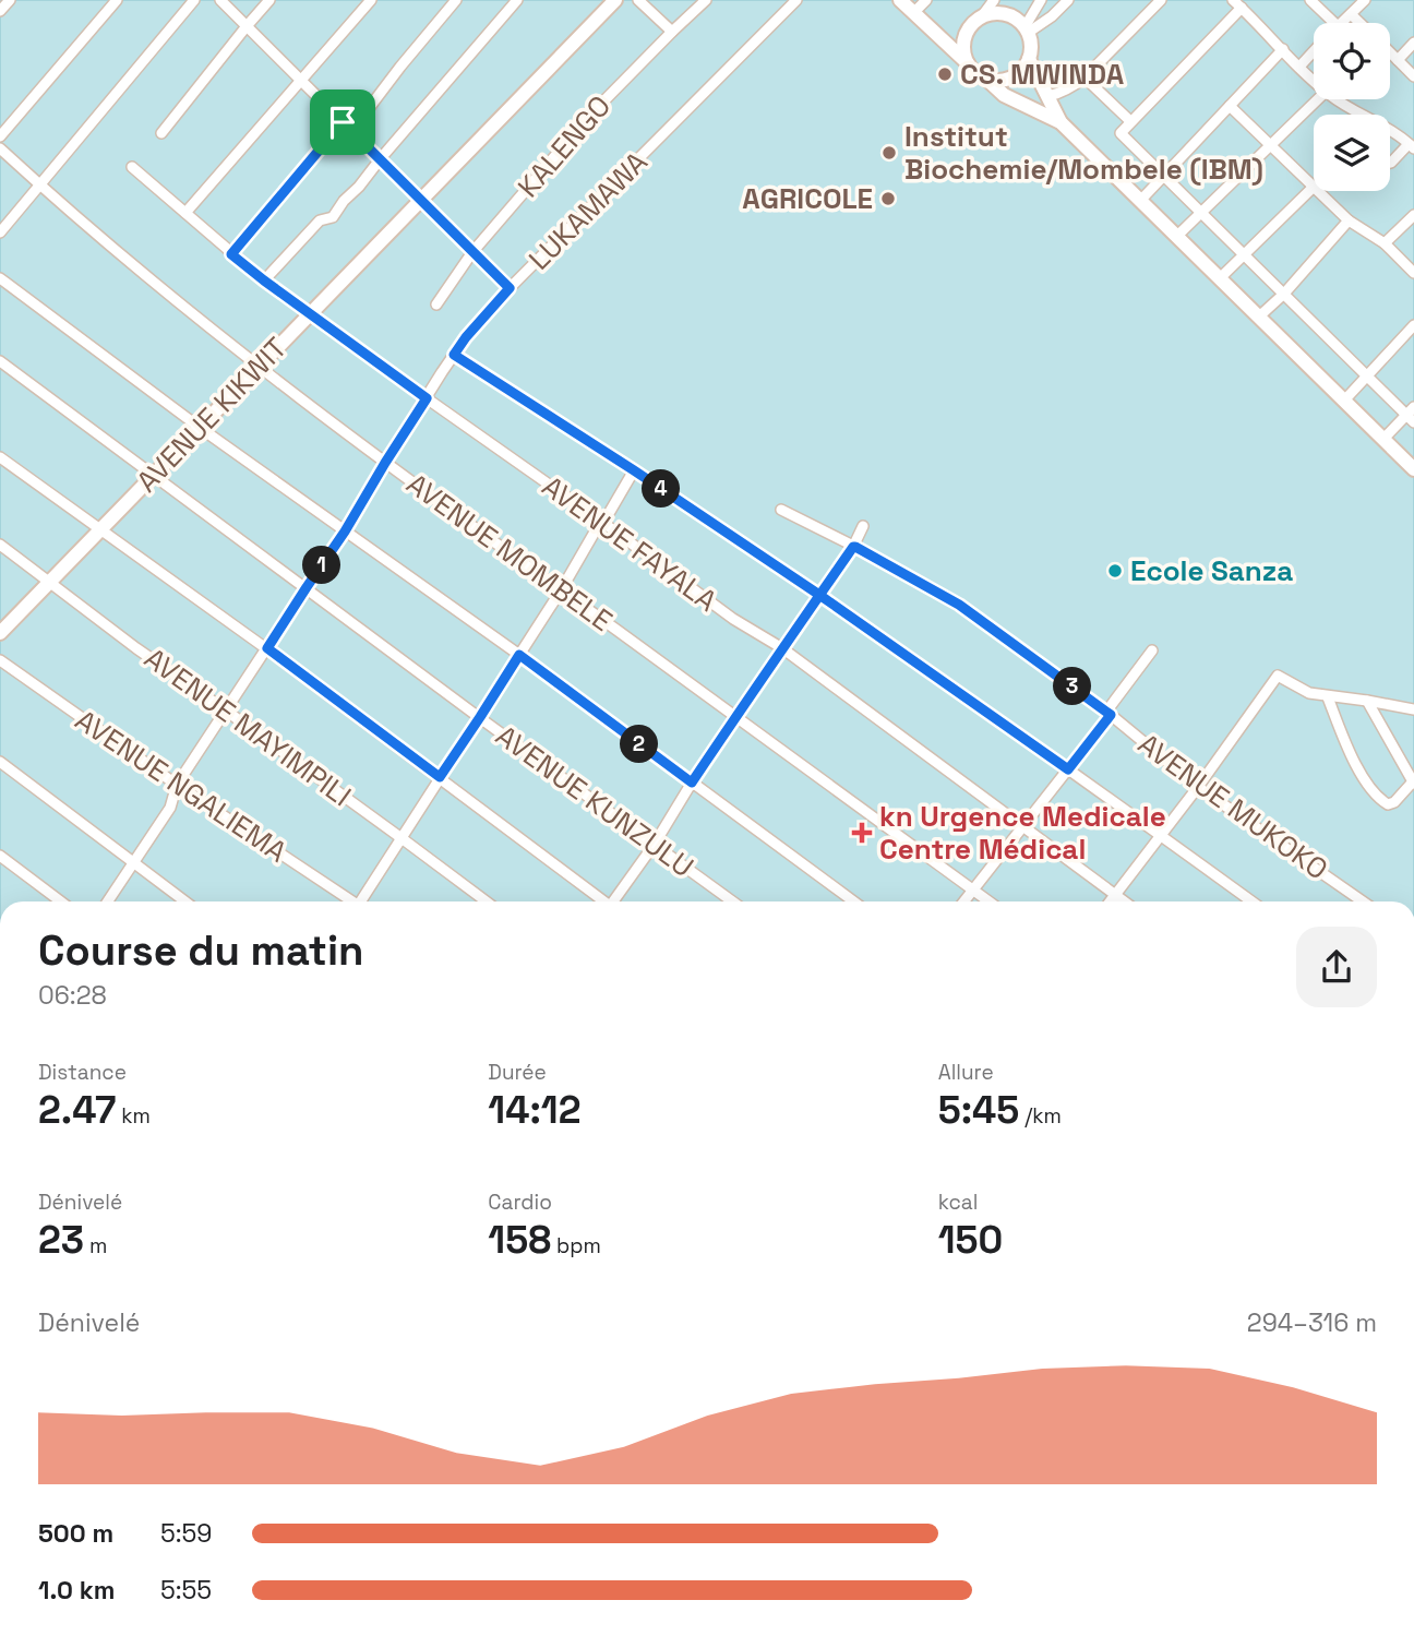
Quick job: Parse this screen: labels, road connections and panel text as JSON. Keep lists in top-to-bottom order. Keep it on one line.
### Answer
{"streets":{"main road":["AVENUE KIKWIT"],"street":["KALENGO","LUKAMAWA","AVENUE FAYALA","AVENUE MOMBELE","AVENUE MAYIMPILI","AVENUE NGALIEMA","AVENUE KUNZULU","AVENUE MUKOKO"]},"crossings":[["LUKAMAWA","AVENUE FAYALA"],["LUKAMAWA","AVENUE MOMBELE"],["LUKAMAWA","AVENUE MAYIMPILI"],["LUKAMAWA","AVENUE NGALIEMA"],["LUKAMAWA","AVENUE KUNZULU"],["AVENUE KIKWIT","AVENUE FAYALA"],["AVENUE KIKWIT","AVENUE MOMBELE"],["AVENUE KIKWIT","AVENUE MAYIMPILI"],["AVENUE KIKWIT","AVENUE KUNZULU"]],"places":{"other":["CS. MWINDA","Institut Biochemie/Mombele (IBM)","AGRICOLE","Ecole Sanza"],"health":["kn Urgence Medicale Centre Médical"]},"page":{"pins":["4","1","3","2"],"heading":["Course du matin","06:28"],"stats":[["Distance","2.47 km"],["Durée","14:12"],["Allure","5:45 /km"],["Dénivelé","23 m"],["Cardio","158 bpm"],["kcal","150"]],"chart":["Dénivelé","294–316 m"],"list":[{"name":"500 m","note":"5:59"},{"name":"1.0 km","note":"5:55"}]}}
